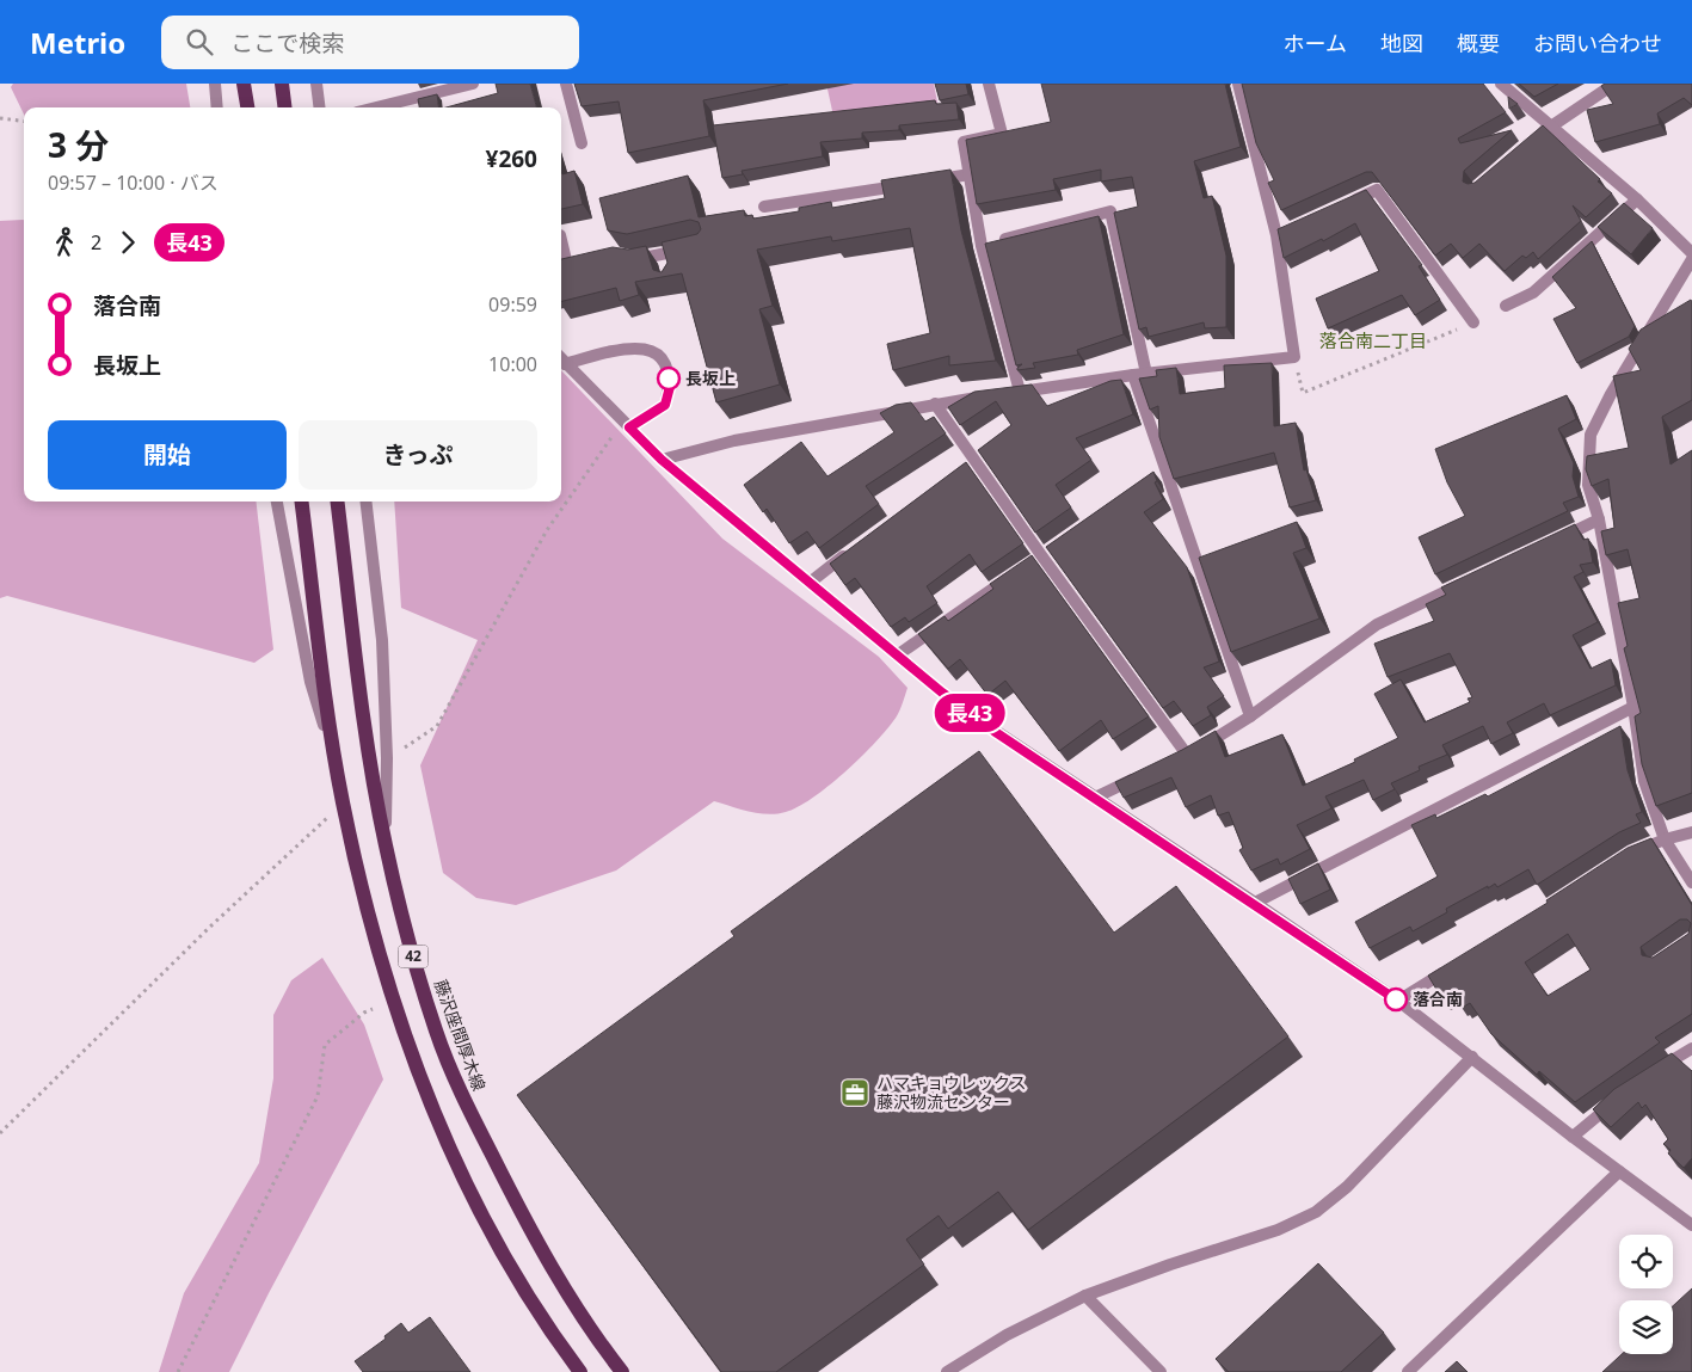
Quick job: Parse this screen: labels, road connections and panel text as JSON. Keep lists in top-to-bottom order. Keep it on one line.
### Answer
{"streets":{"main road":["42","藤沢座間厚木線"]},"districts":["落合南二丁目"],"places":{"other":["長坂上","落合南"],"office":["ハマキョウレックス 藤沢物流センター"]},"lines":["bus line 長43"],"page":{"header":"Metrio","search":"ここで検索","nav":["ホーム","地図","概要","お問い合わせ"],"on_map":"長43","heading":["3 分","09:57 – 10:00 · バス","¥260"],"legs":["2","長43"],"list":[{"name":"落合南","value":"09:59"},{"name":"長坂上","value":"10:00"}],"buttons":["開始","きっぷ"]}}
